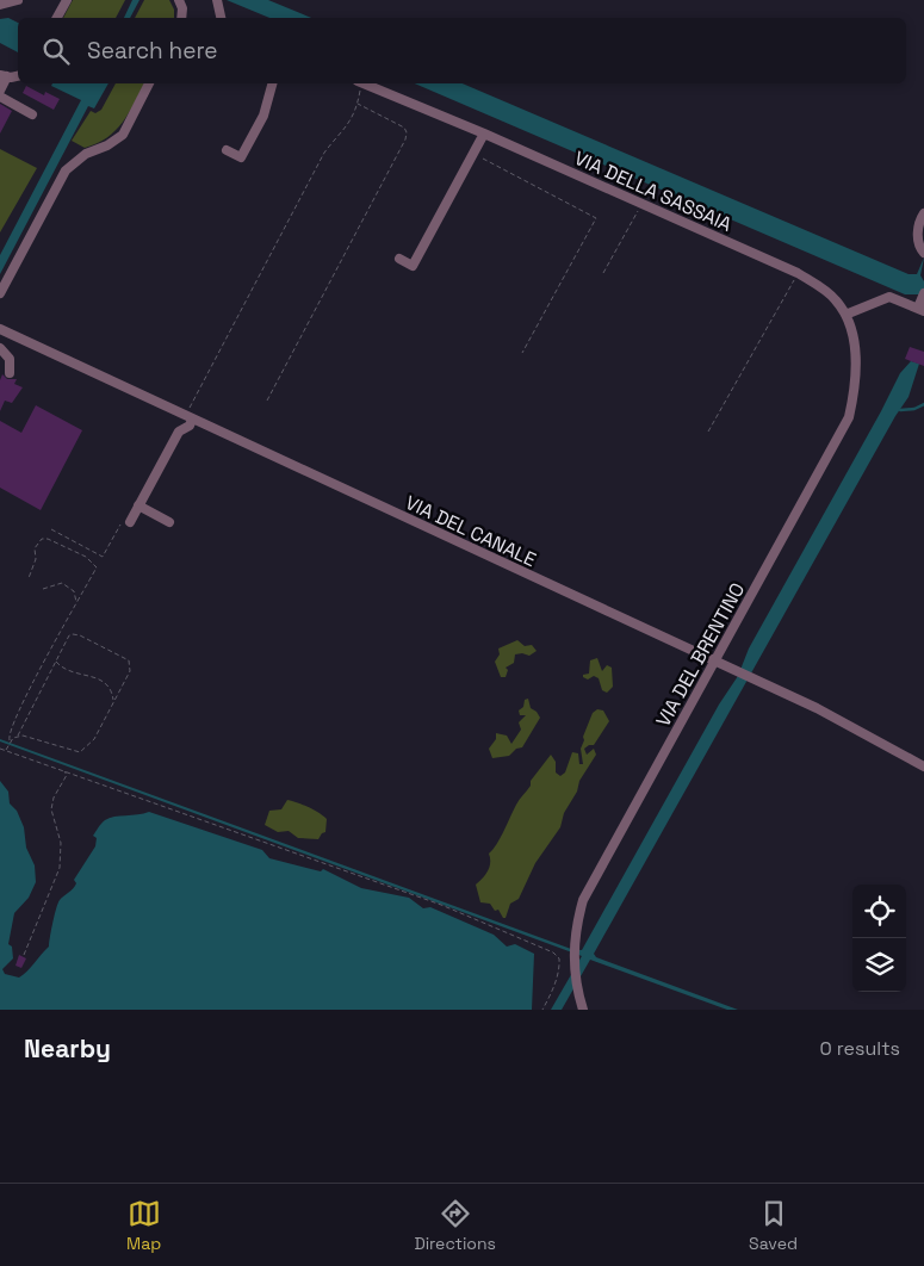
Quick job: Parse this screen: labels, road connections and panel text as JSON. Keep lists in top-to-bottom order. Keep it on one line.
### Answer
{"streets":{"street":["VIA DELLA SASSAIA","VIA DEL CANALE","VIA DEL BRENTINO"]},"crossings":[["VIA DELLA SASSAIA","VIA DEL BRENTINO"],["VIA DEL CANALE","VIA DEL BRENTINO"]],"page":{"search":"Search here","heading":["Nearby","0 results"],"nav":["Map","Directions","Saved"]}}
